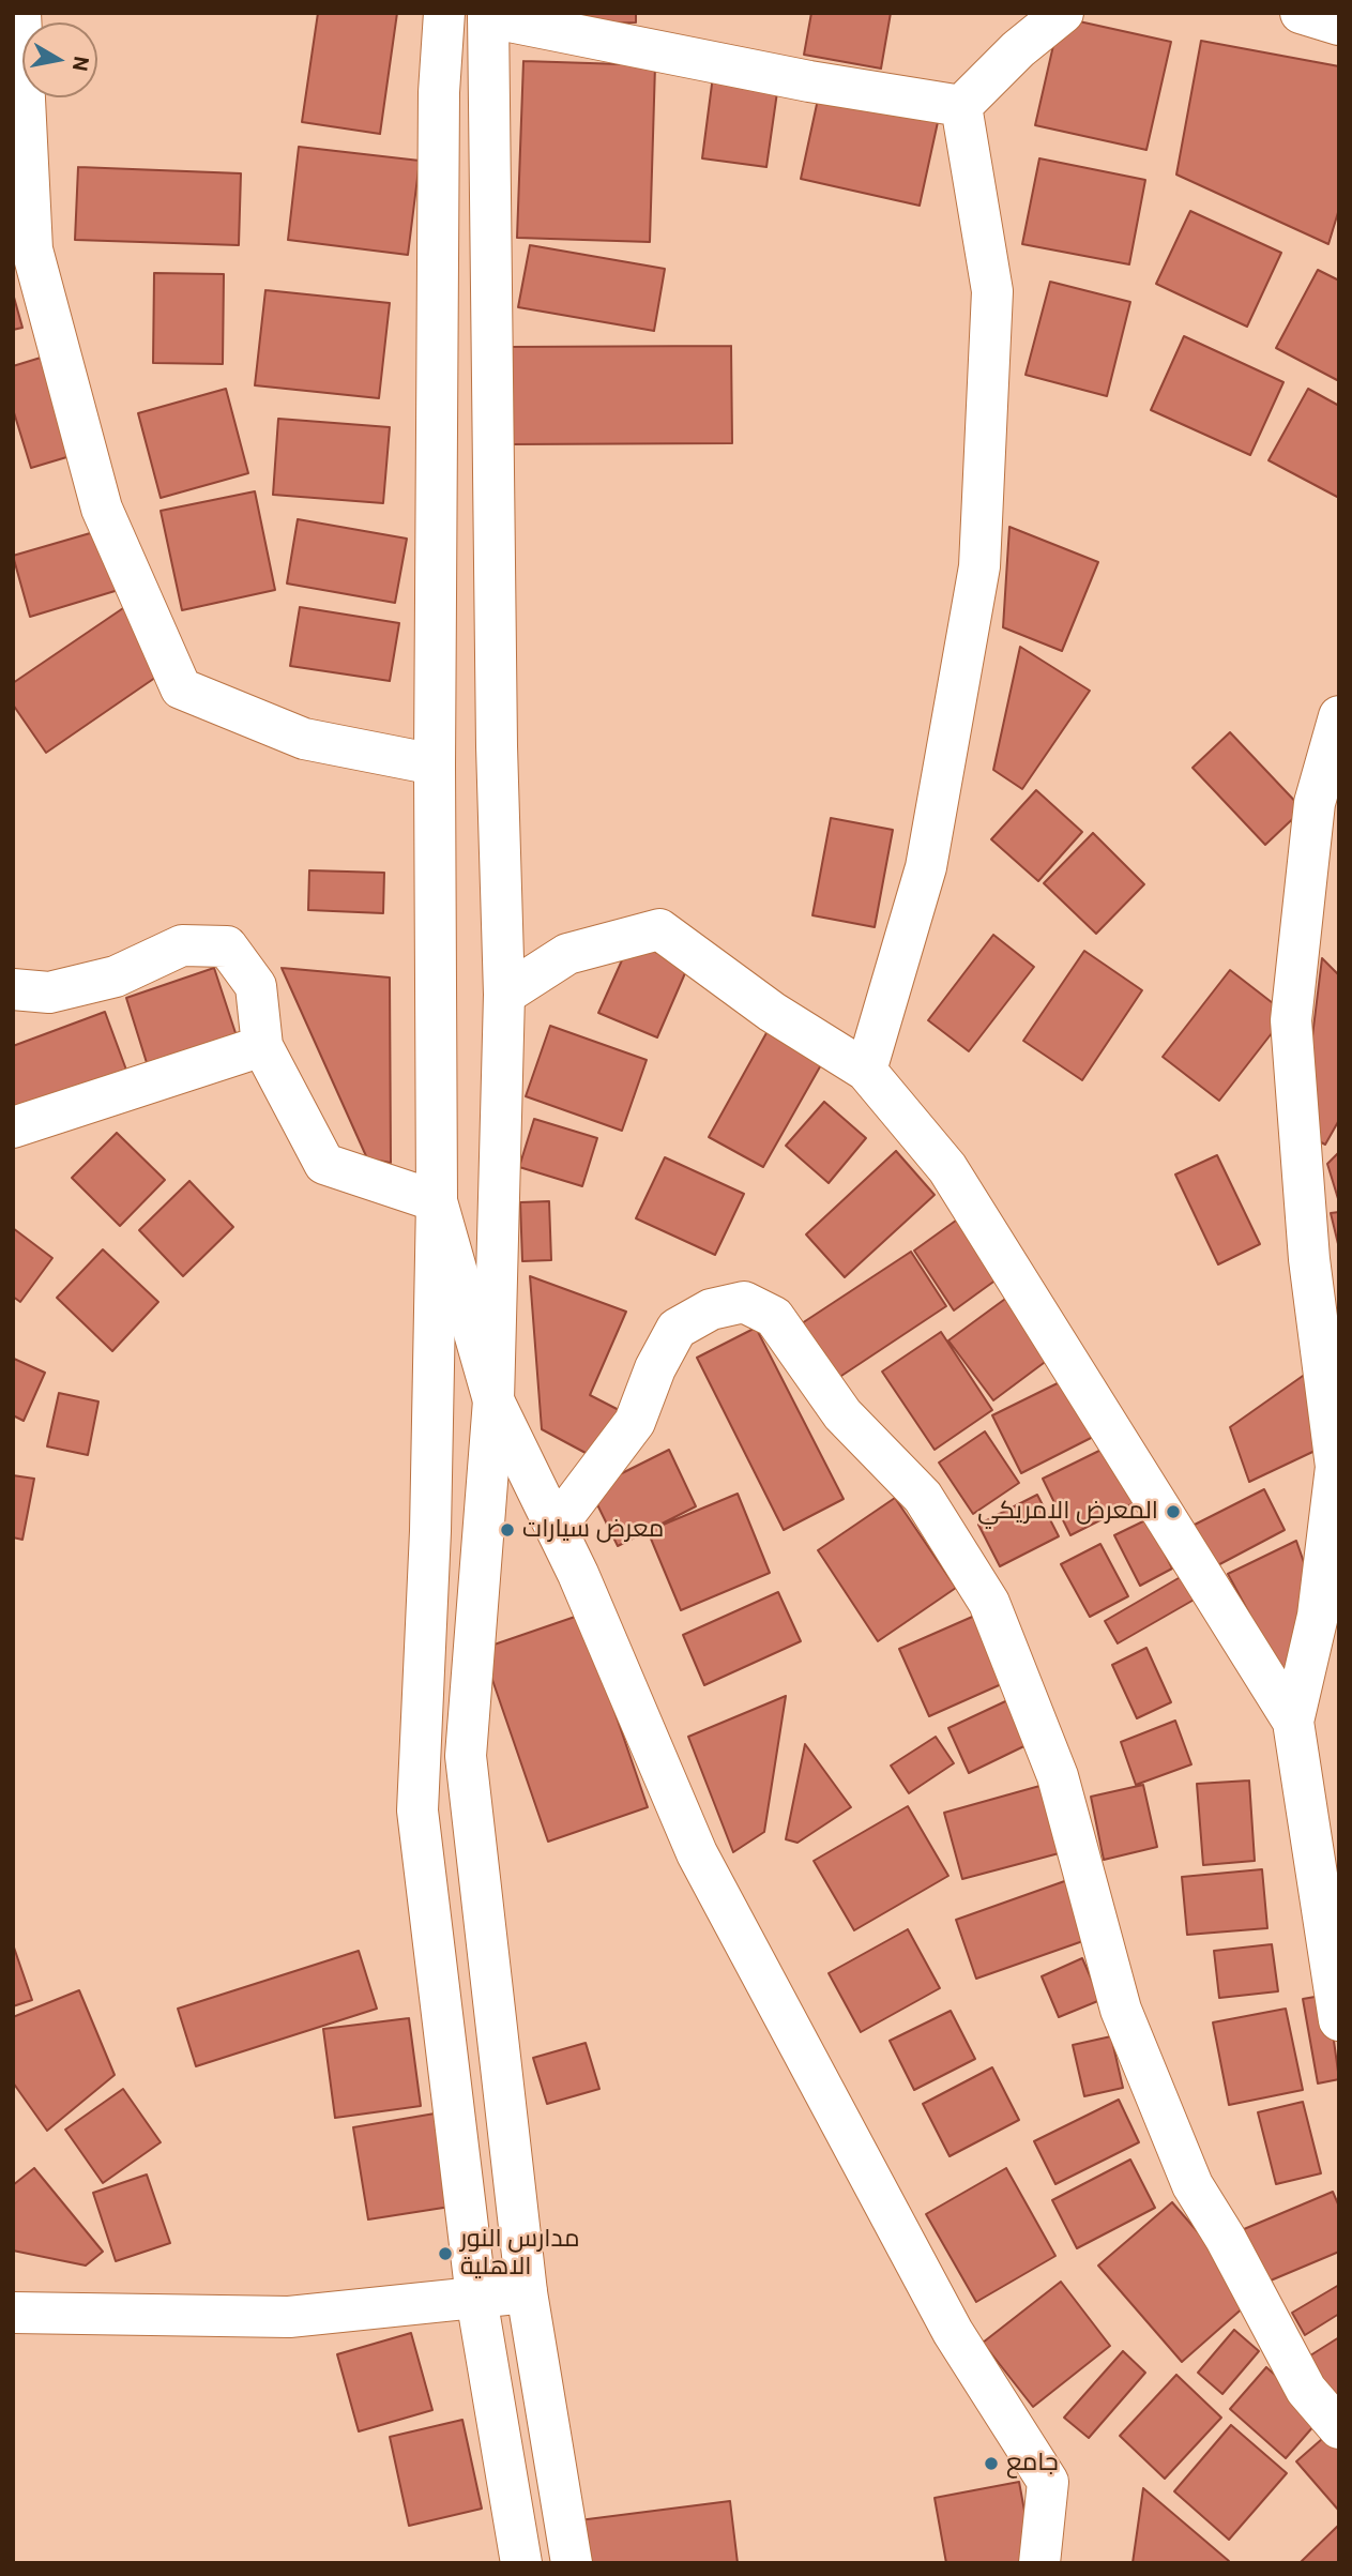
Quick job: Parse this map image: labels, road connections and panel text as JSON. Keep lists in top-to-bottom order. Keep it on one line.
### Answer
{"places":["المعرض الامريكي","معرض سيارات","مدارس النور الاهلية","جامع"],"north":"right"}
